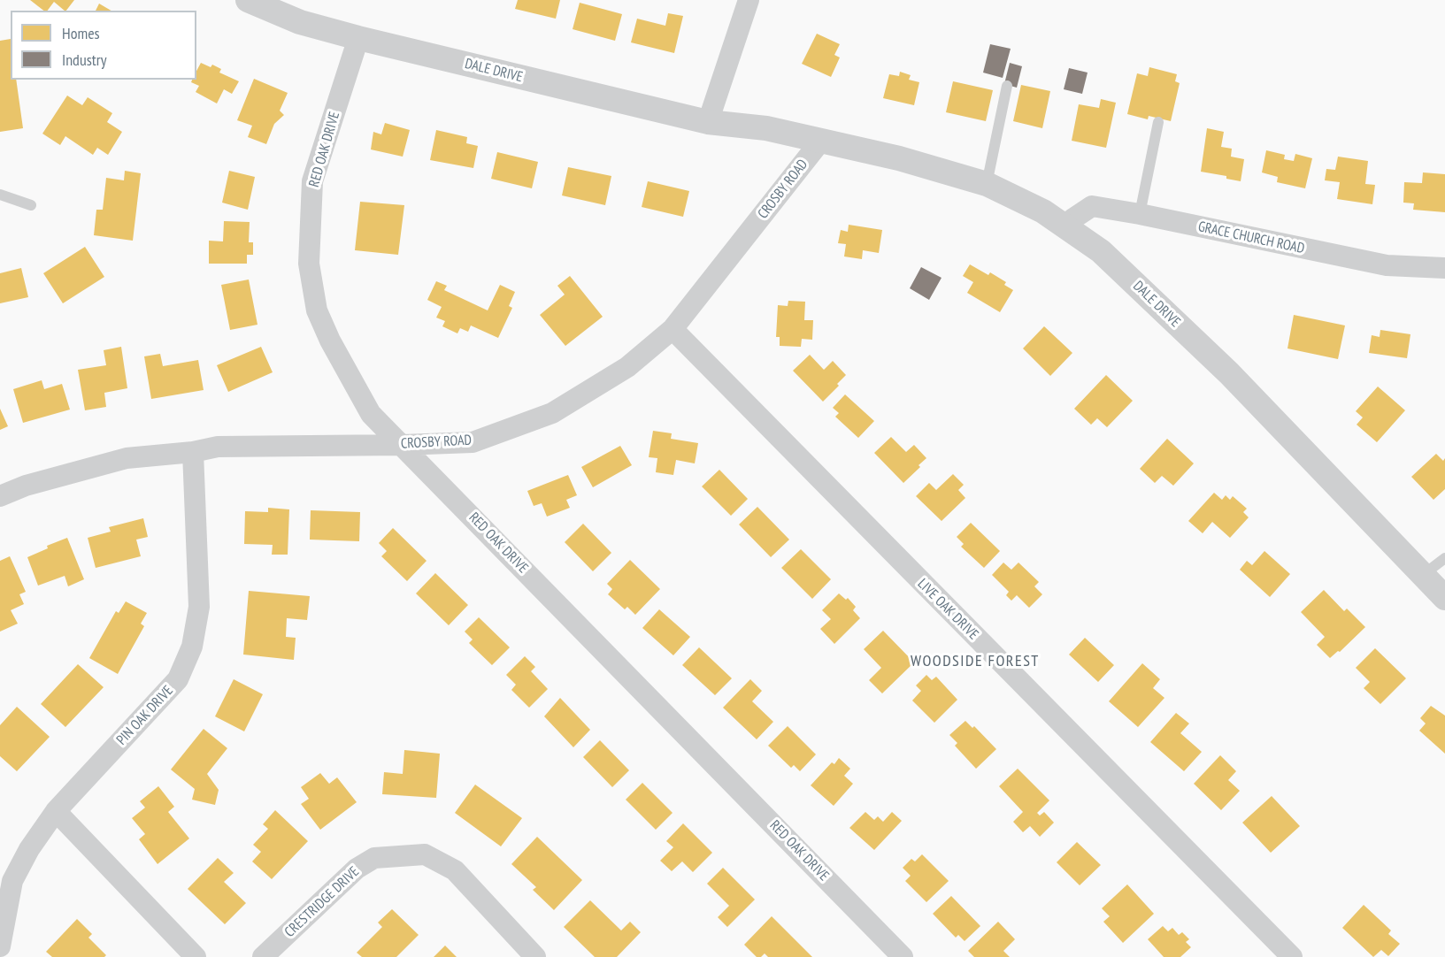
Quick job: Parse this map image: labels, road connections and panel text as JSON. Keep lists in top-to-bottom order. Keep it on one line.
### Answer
{"streets":{"street":["DALE DRIVE","RED OAK DRIVE","CROSBY ROAD","GRACE CHURCH ROAD","LIVE OAK DRIVE","PIN OAK DRIVE","CRESTRIDGE DRIVE"]},"crossings":[["DALE DRIVE","RED OAK DRIVE"],["DALE DRIVE","CROSBY ROAD"],["DALE DRIVE","GRACE CHURCH ROAD"],["RED OAK DRIVE","CROSBY ROAD"],["CROSBY ROAD","LIVE OAK DRIVE"],["CROSBY ROAD","PIN OAK DRIVE"]],"districts":["WOODSIDE FOREST"],"legend":["Homes","Industry"]}
